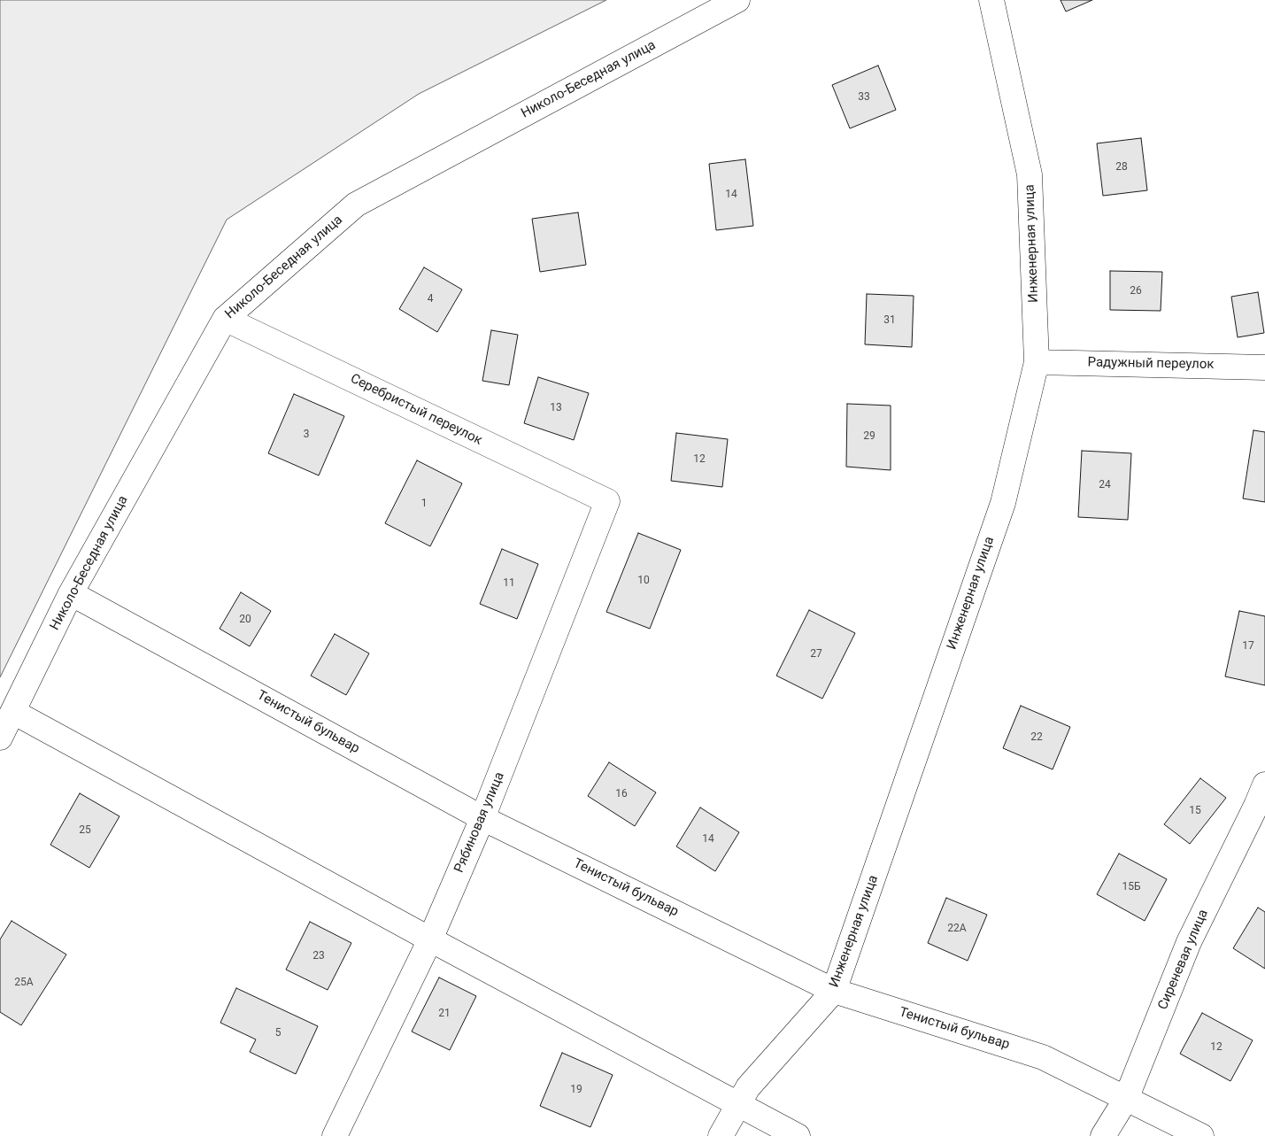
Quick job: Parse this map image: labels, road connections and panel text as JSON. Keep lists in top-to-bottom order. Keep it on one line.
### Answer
{"streets":{"street":["Николо-Беседная улица","Инженерная улица","Радужный переулок","Серебристый переулок","Тенистый бульвар","Рябиновая улица","Сиреневая улица"]},"crossings":[["Николо-Беседная улица","Серебристый переулок"],["Николо-Беседная улица","Тенистый бульвар"],["Инженерная улица","Радужный переулок"],["Инженерная улица","Тенистый бульвар"],["Серебристый переулок","Рябиновая улица"],["Тенистый бульвар","Рябиновая улица"],["Тенистый бульвар","Сиреневая улица"]],"house_numbers":["33","28","14","26","4","31","13","3","29","12","24","1","10","11","20","17","27","22","16","15","25","14","15Б","22А","23","25А","21","5","12","19"]}
